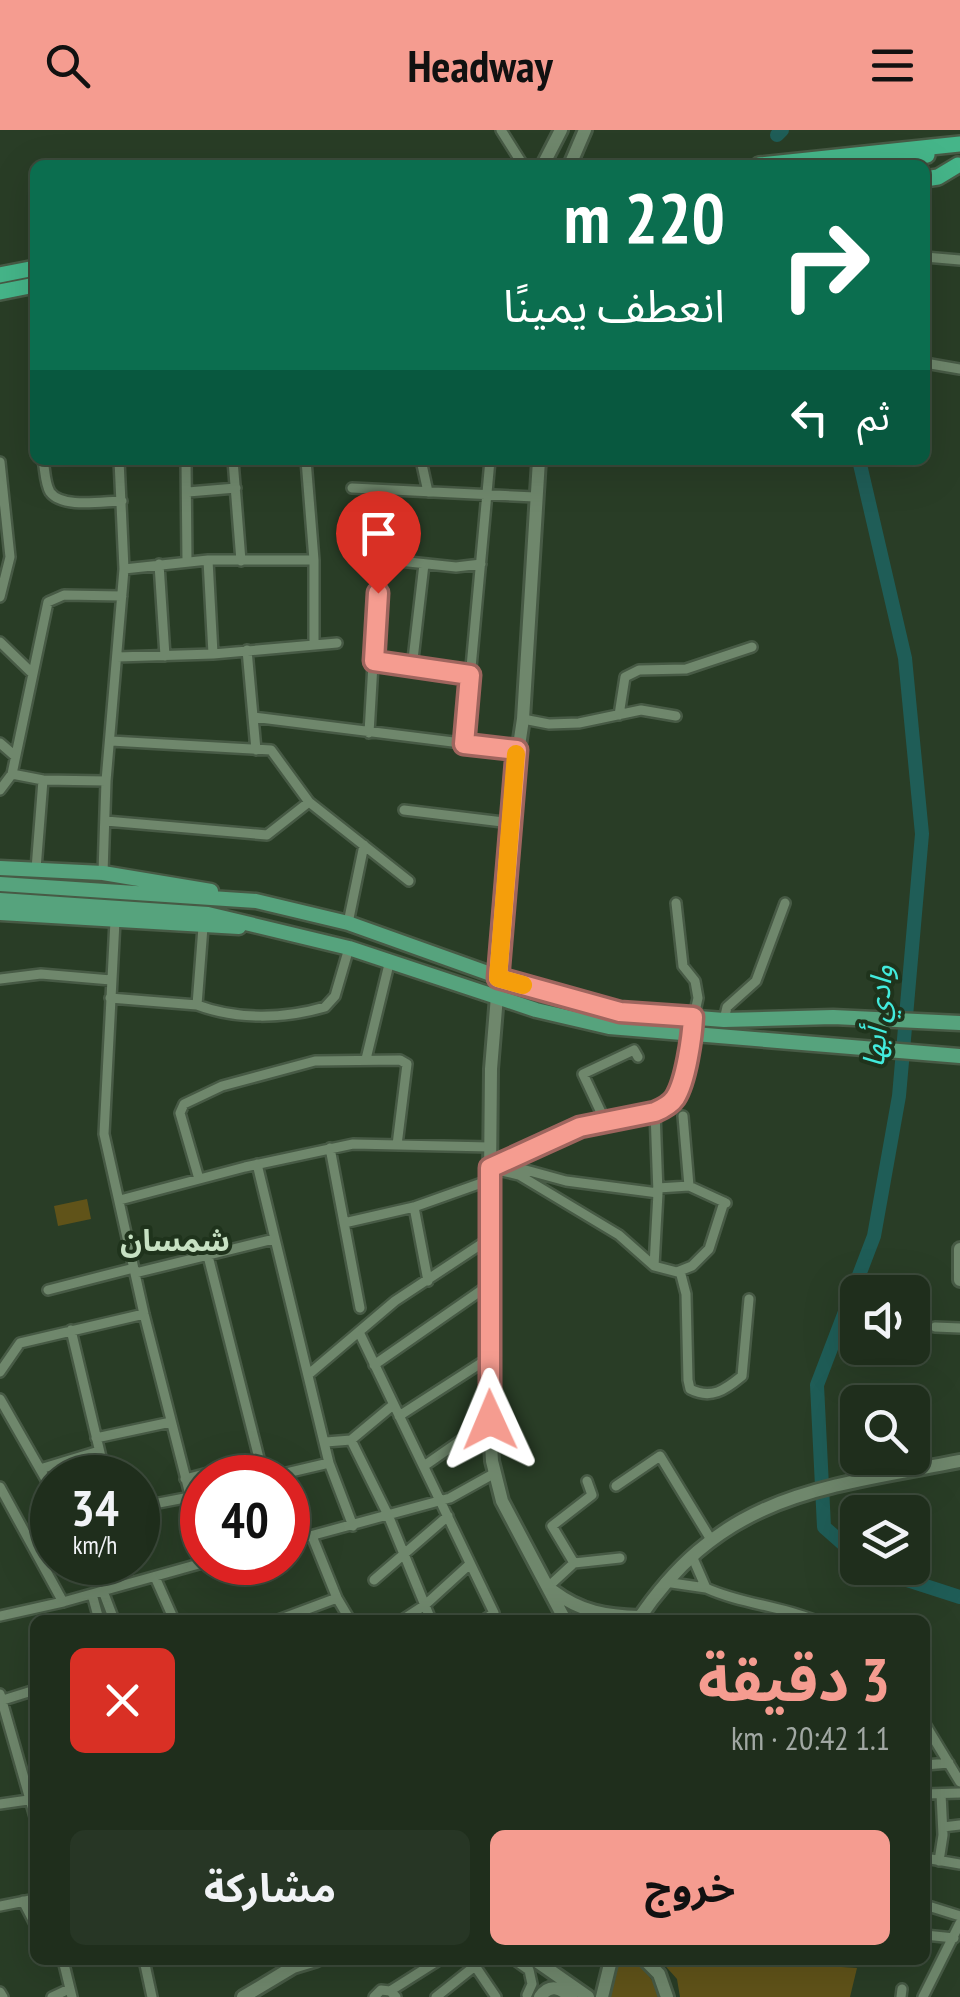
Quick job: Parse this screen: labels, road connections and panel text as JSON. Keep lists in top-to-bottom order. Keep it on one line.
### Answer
{"districts":["شمسان"],"water":["وادي أبها"],"page":{"header":"Headway","turn":["220 m","انعطف يمينًا"],"then":"ثم","speed":"34 km/h","limit":"40","heading":["3 دقيقة","1.1 km · 20:42"],"buttons":["خروج","مشاركة"]}}
